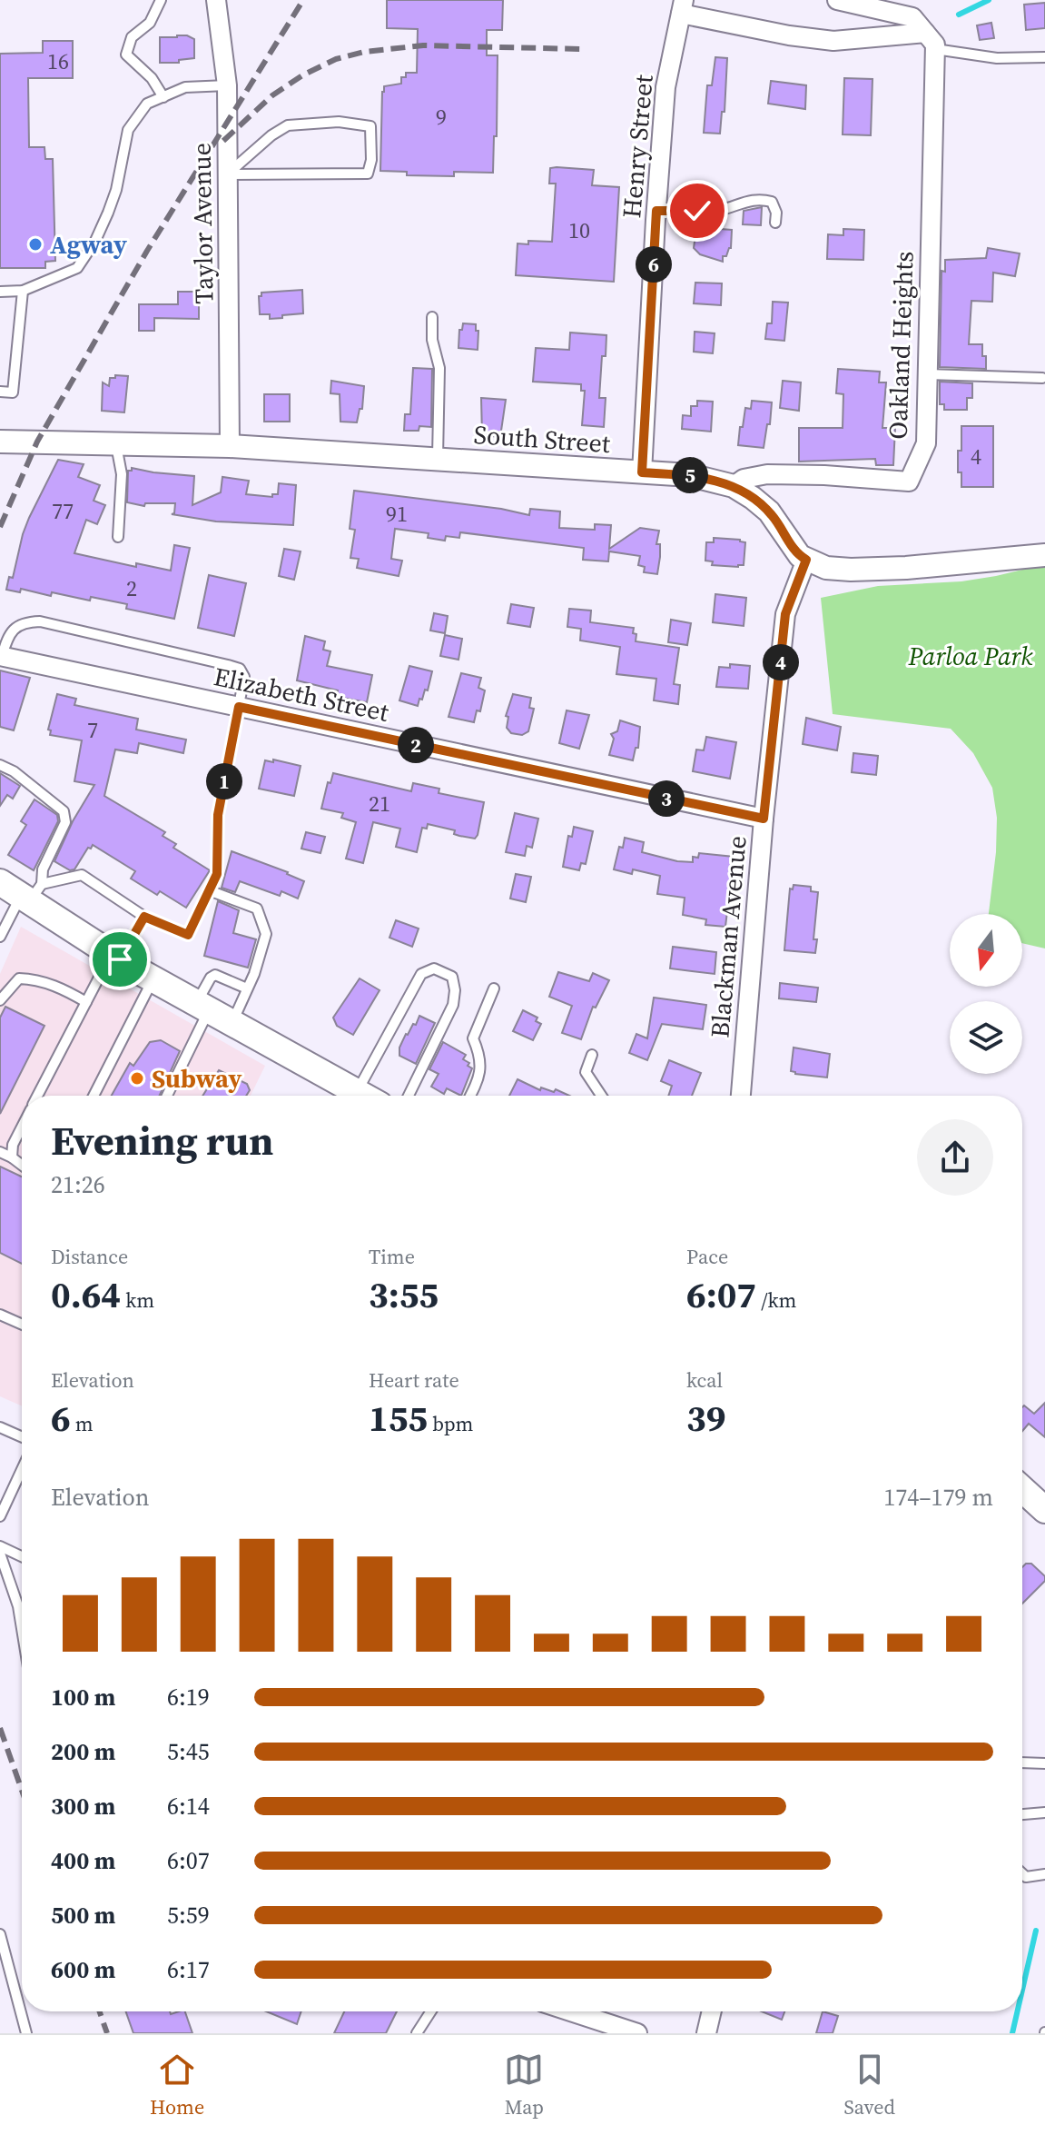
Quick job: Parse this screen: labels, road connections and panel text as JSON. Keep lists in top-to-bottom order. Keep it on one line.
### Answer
{"streets":{"street":["Henry Street","Taylor Avenue","Oakland Heights","South Street","Elizabeth Street","Blackman Avenue"]},"crossings":[["Henry Street","South Street"],["Taylor Avenue","South Street"],["Oakland Heights","South Street"],["South Street","Blackman Avenue"],["Elizabeth Street","Blackman Avenue"]],"parks":["Parloa Park"],"places":["Agway","Subway"],"house_numbers":["16","9","10","4","77","91","2","7","21"],"north":"bottom","page":{"pins":["6","5","4","2","1","3"],"heading":["Evening run","21:26"],"stats":[["Distance","0.64 km"],["Time","3:55"],["Pace","6:07 /km"],["Elevation","6 m"],["Heart rate","155 bpm"],["kcal","39"]],"chart":["Elevation","174–179 m"],"list":[{"name":"100 m","note":"6:19"},{"name":"200 m","note":"5:45"},{"name":"300 m","note":"6:14"},{"name":"400 m","note":"6:07"},{"name":"500 m","note":"5:59"},{"name":"600 m","note":"6:17"}],"tabs":["Home","Map","Saved"]}}
